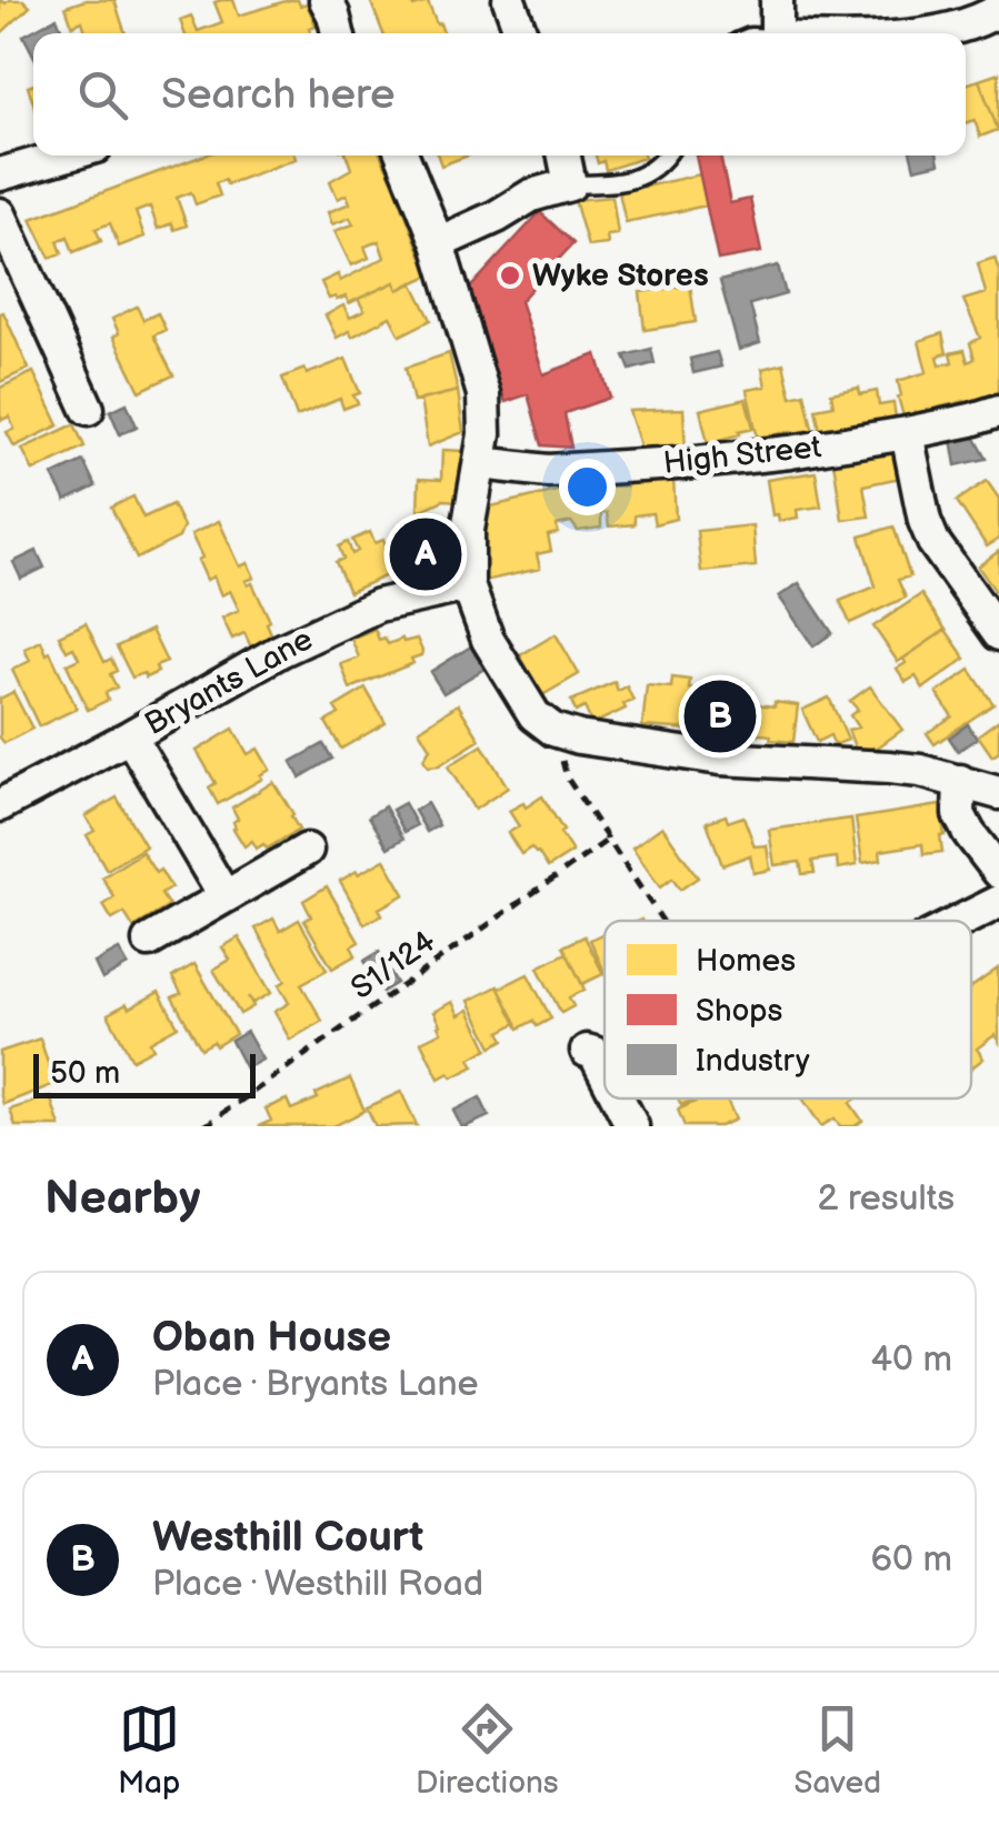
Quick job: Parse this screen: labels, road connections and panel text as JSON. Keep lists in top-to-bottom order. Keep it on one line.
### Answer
{"streets":{"street":["High Street","Bryants Lane"],"path":["S1/124"]},"places":["Wyke Stores"],"legend":["Homes","Shops","Industry"],"scale_bar":"50 m","page":{"search":"Search here","pins":["A","B"],"scale":"50 m","heading":["Nearby","2 results"],"list":[{"mark":"A","name":"Oban House","note":"Place · Bryants Lane","value":"40 m"},{"mark":"B","name":"Westhill Court","note":"Place · Westhill Road","value":"60 m"}],"nav":["Map","Directions","Saved"]}}
